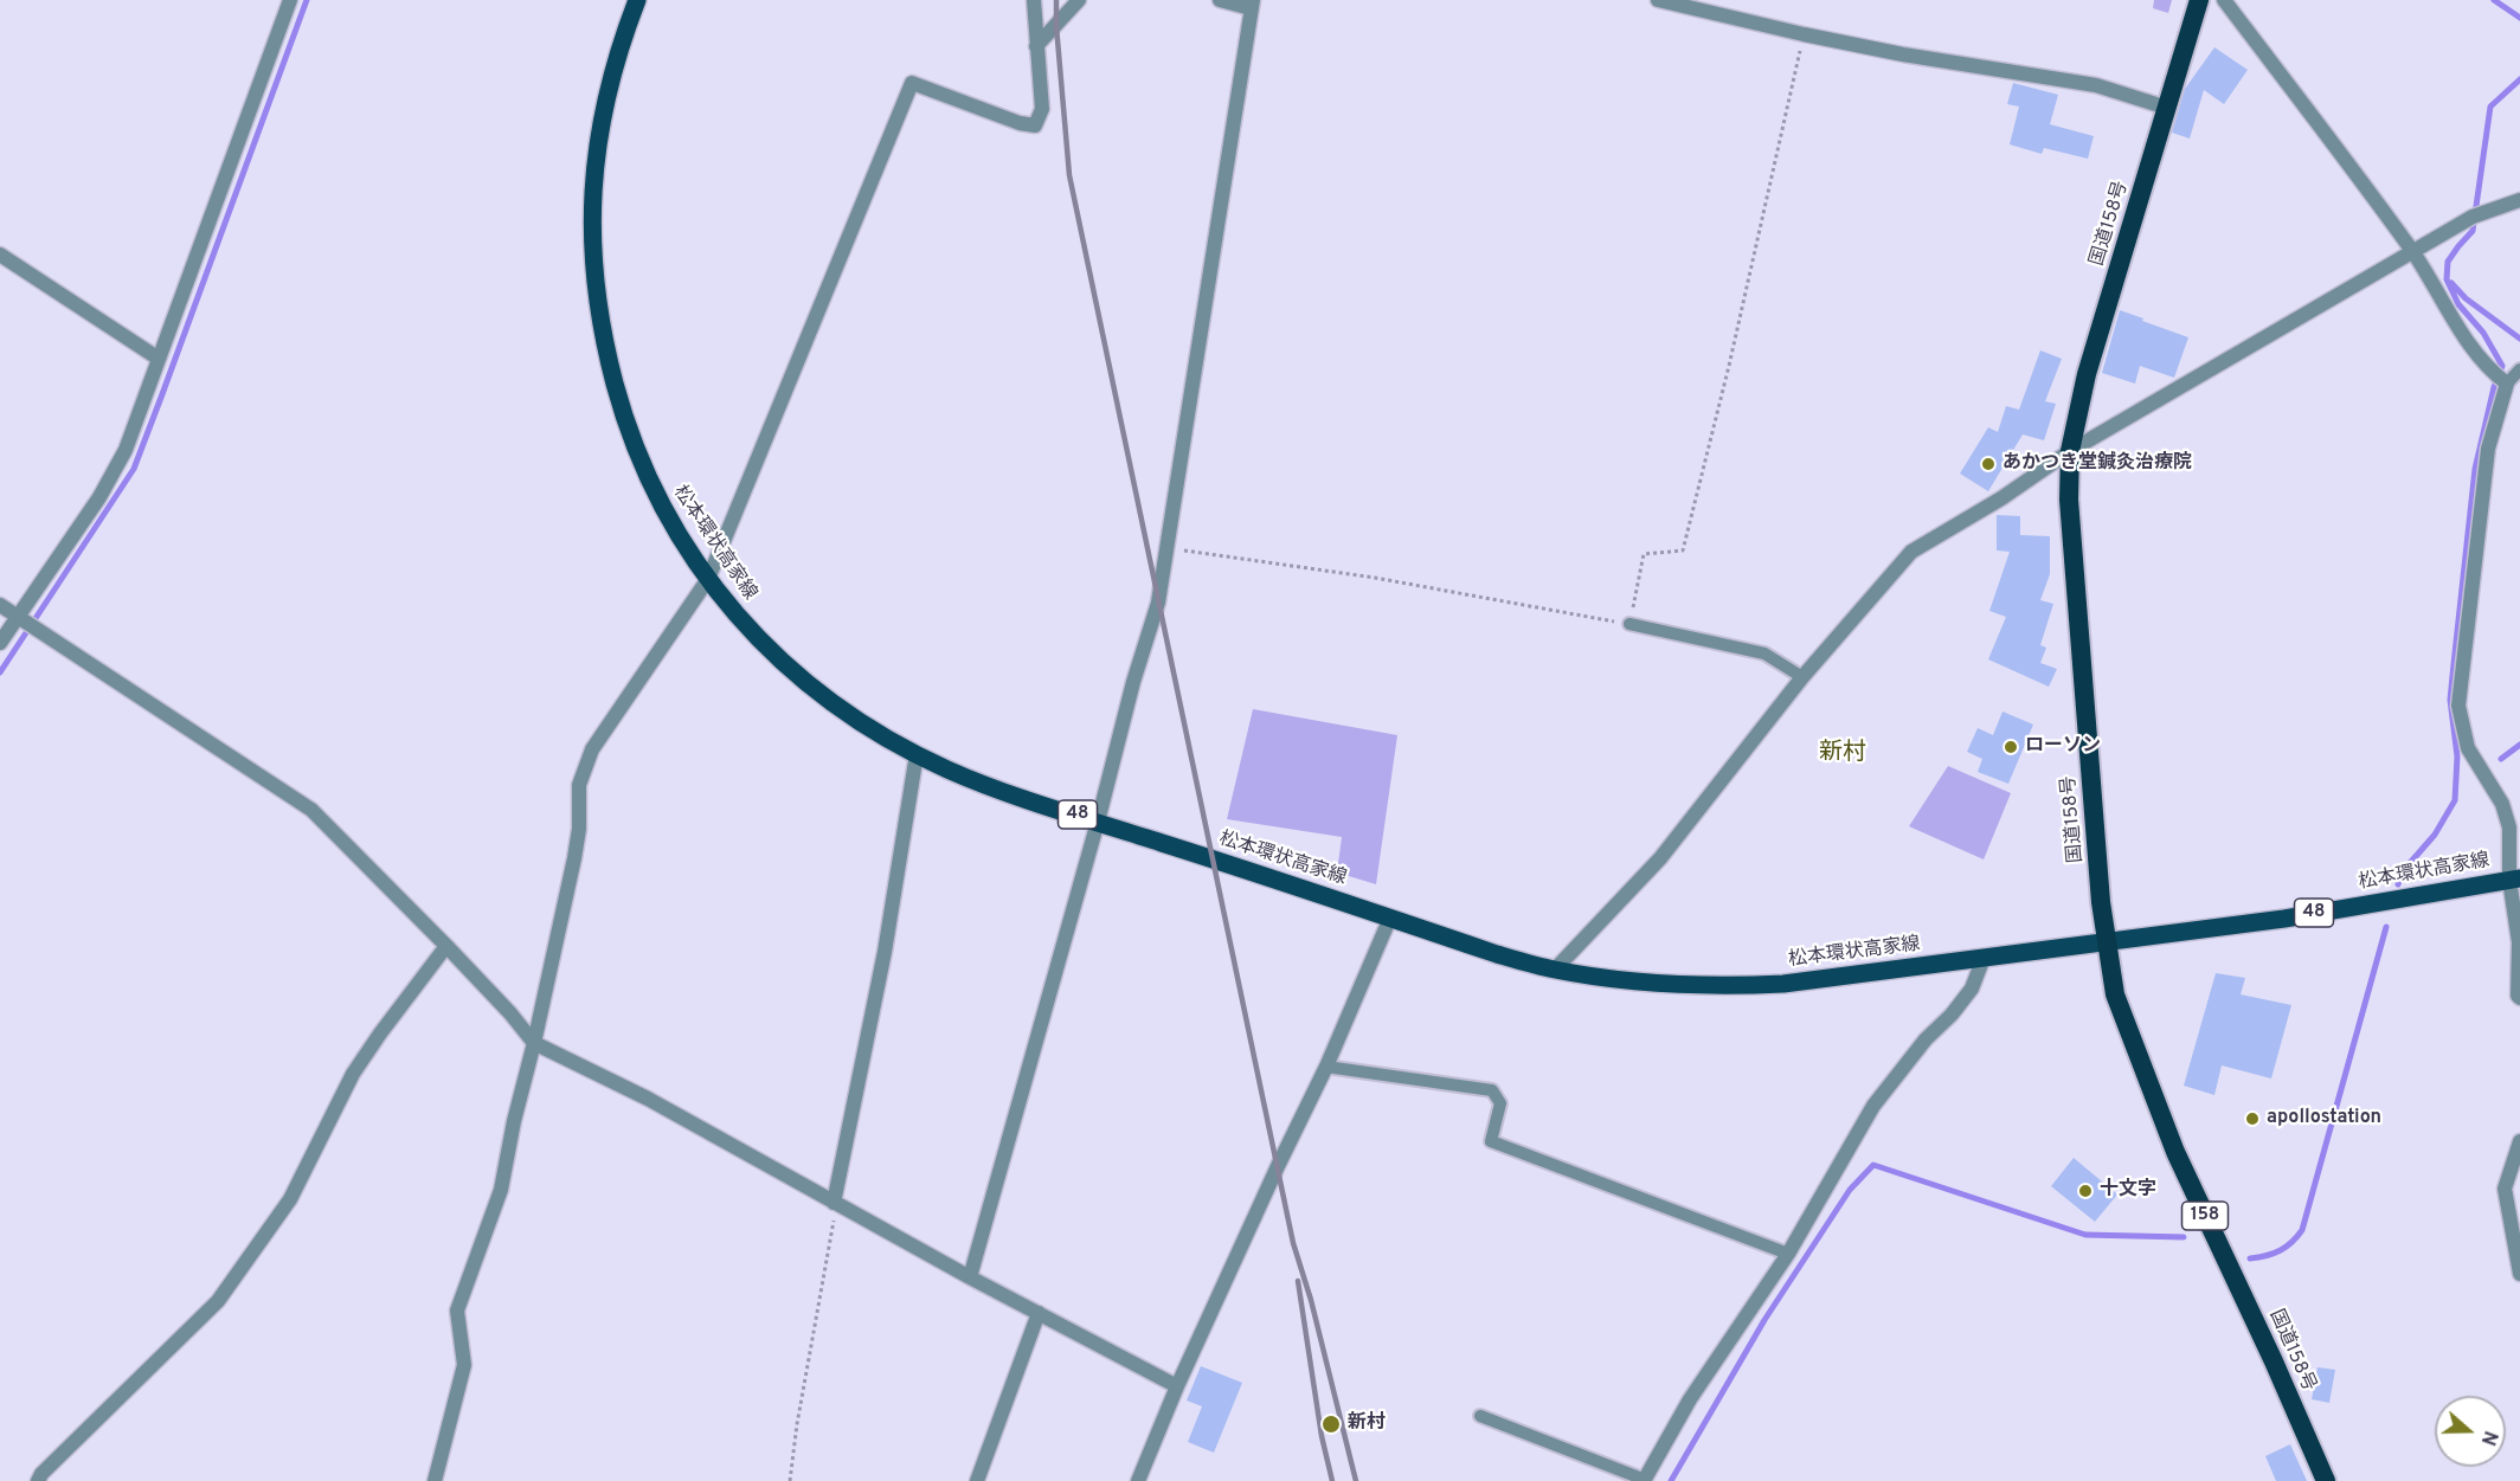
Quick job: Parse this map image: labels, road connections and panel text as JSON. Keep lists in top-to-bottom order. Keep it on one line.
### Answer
{"streets":{"highway":["国道158号","158"],"main road":["松本環状高家線","48"]},"crossings":[["国道158号","松本環状高家線"]],"districts":["新村"],"places":["あかつき堂鍼灸治療院","ローソン","apollostation","十文字","新村"],"north":"right"}
